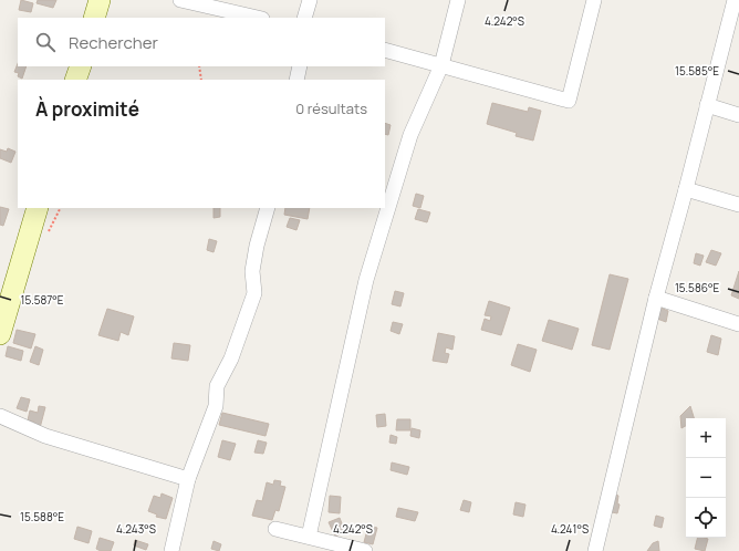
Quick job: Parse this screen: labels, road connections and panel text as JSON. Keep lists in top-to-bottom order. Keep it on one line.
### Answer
{"page":{"search":"Rechercher","heading":["À proximité","0 résultats"],"map_buttons":["+","−"]},"coordinates":["4.242°S","15.585°E","15.586°E","15.587°E","15.588°E","4.243°S","4.241°S"]}
